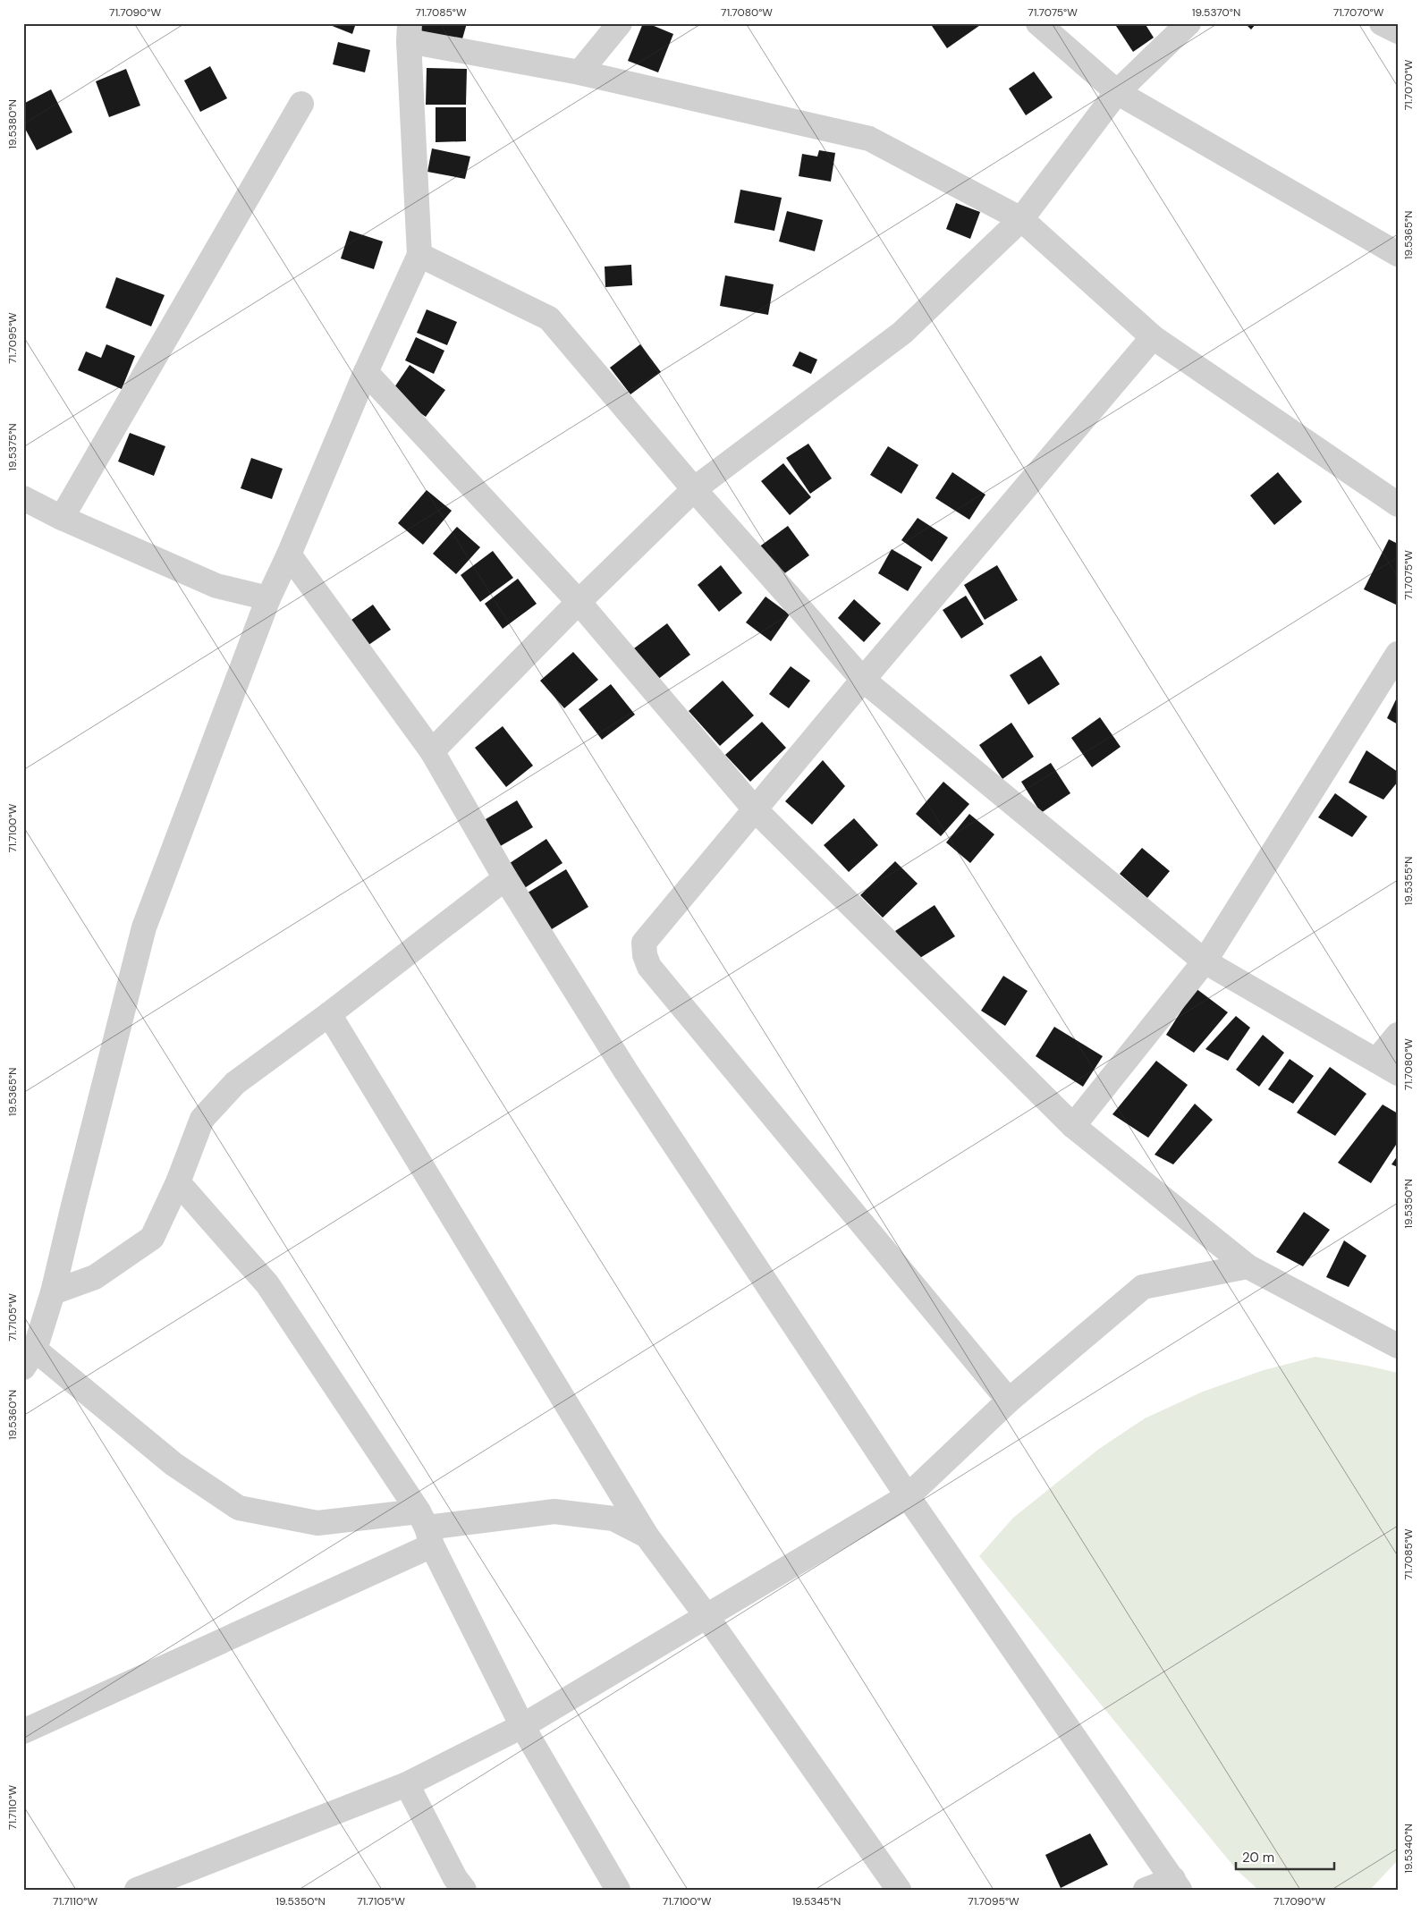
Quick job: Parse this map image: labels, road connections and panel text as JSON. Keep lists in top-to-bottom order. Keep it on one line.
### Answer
{"scale_bar":"20 m","coordinates":["71.7090°W","71.7085°W","71.7080°W","71.7075°W","19.5370°N","71.7070°W","19.5380°N","19.5365°N","71.7095°W","19.5375°N","71.7100°W","19.5355°N","19.5350°N","71.7105°W","19.5360°N","71.7110°W","19.5340°N","19.5345°N"]}
